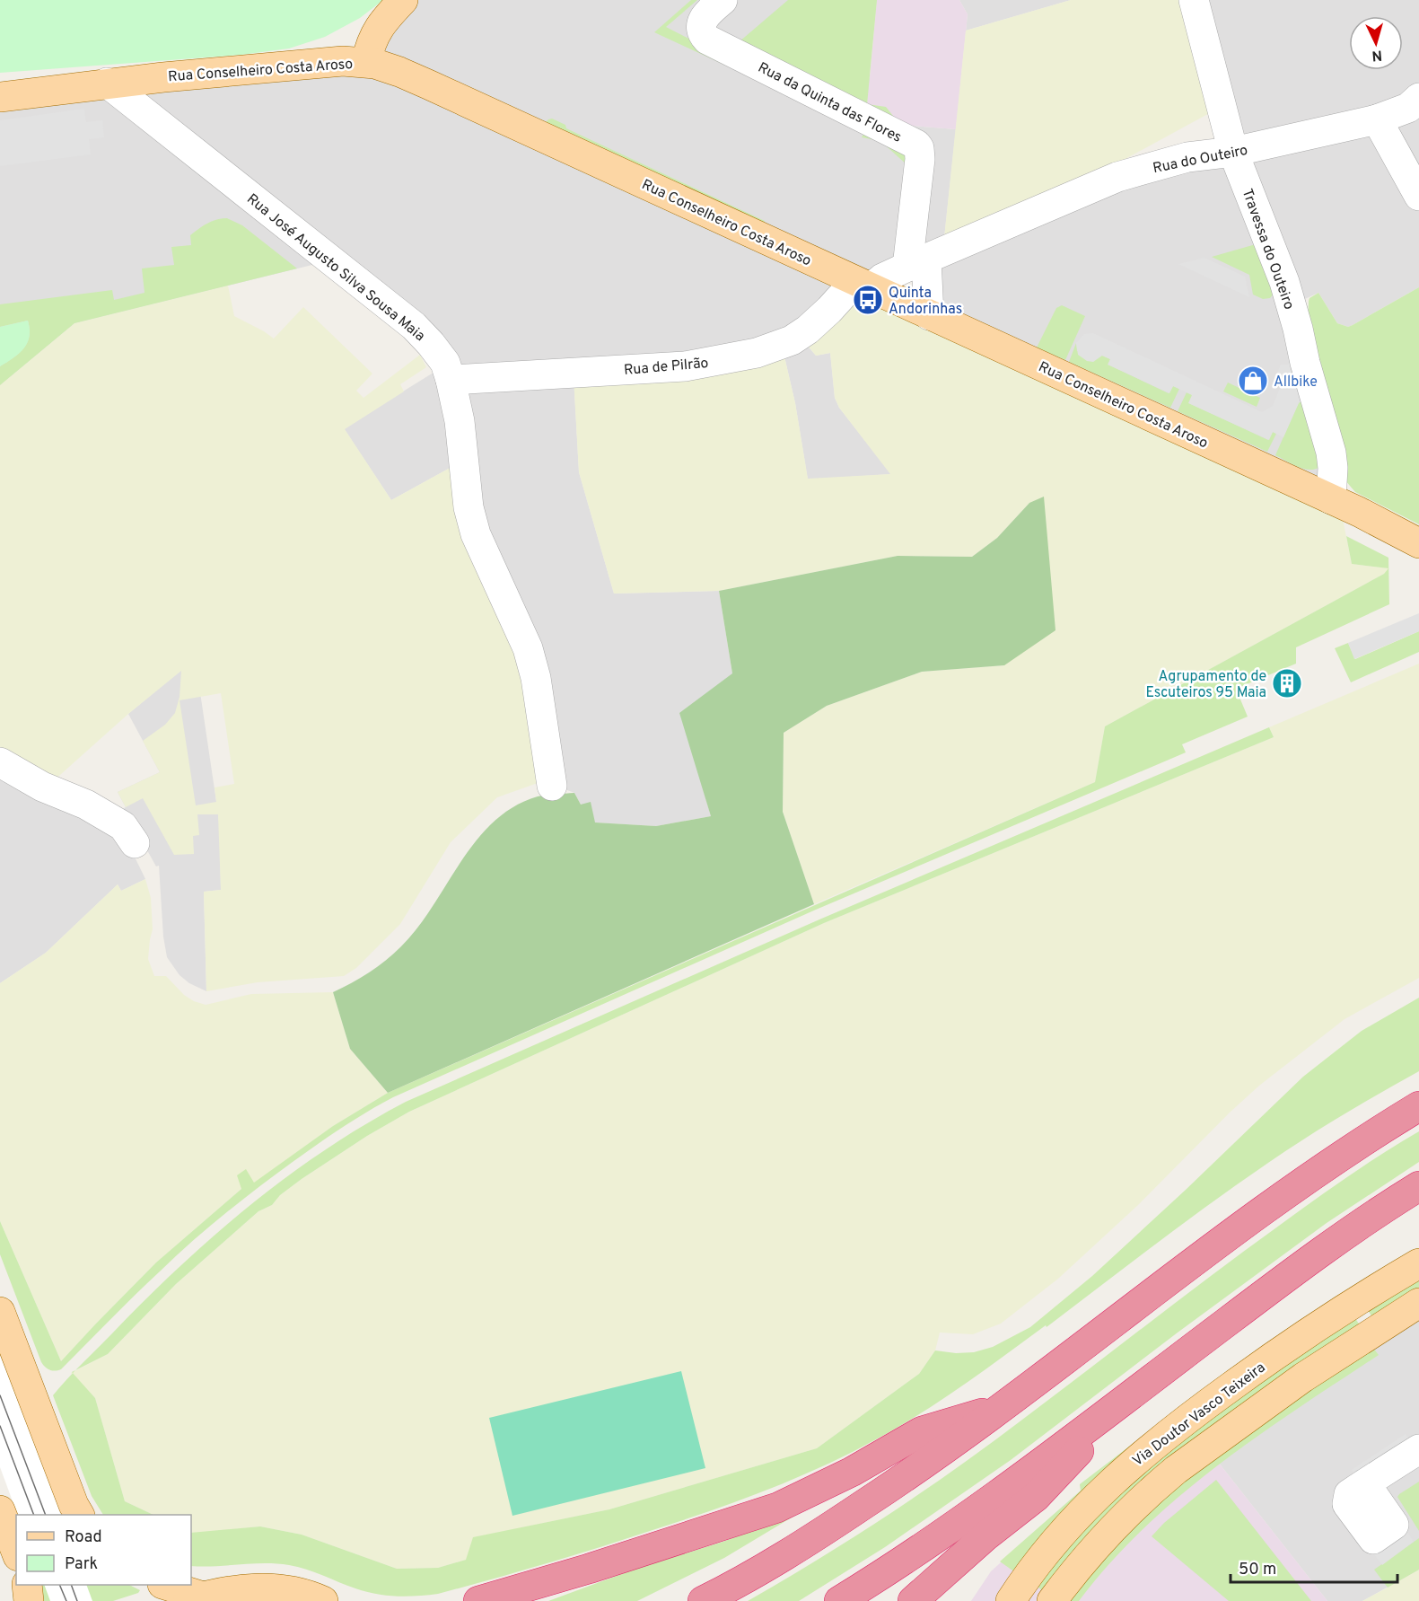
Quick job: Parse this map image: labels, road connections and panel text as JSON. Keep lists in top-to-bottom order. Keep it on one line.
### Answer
{"streets":{"main road":["Rua Conselheiro Costa Aroso","Via Doutor Vasco Teixeira"],"street":["Rua da Quinta das Flores","Rua do Outeiro","Travessa do Outeiro","Rua José Augusto Silva Sousa Maia","Rua de Pilrão"]},"crossings":[["Rua Conselheiro Costa Aroso","Rua do Outeiro"],["Rua Conselheiro Costa Aroso","Travessa do Outeiro"],["Rua Conselheiro Costa Aroso","Rua José Augusto Silva Sousa Maia"],["Rua Conselheiro Costa Aroso","Rua de Pilrão"],["Rua da Quinta das Flores","Rua do Outeiro"],["Rua do Outeiro","Travessa do Outeiro"],["Rua do Outeiro","Rua de Pilrão"],["Rua José Augusto Silva Sousa Maia","Rua de Pilrão"]],"places":{"bus stop":["Quinta Andorinhas"],"shop":["Allbike"],"building":["Agrupamento de Escuteiros 95 Maia"]},"legend":["Road","Park"],"scale_bar":"50 m","north":"bottom"}
